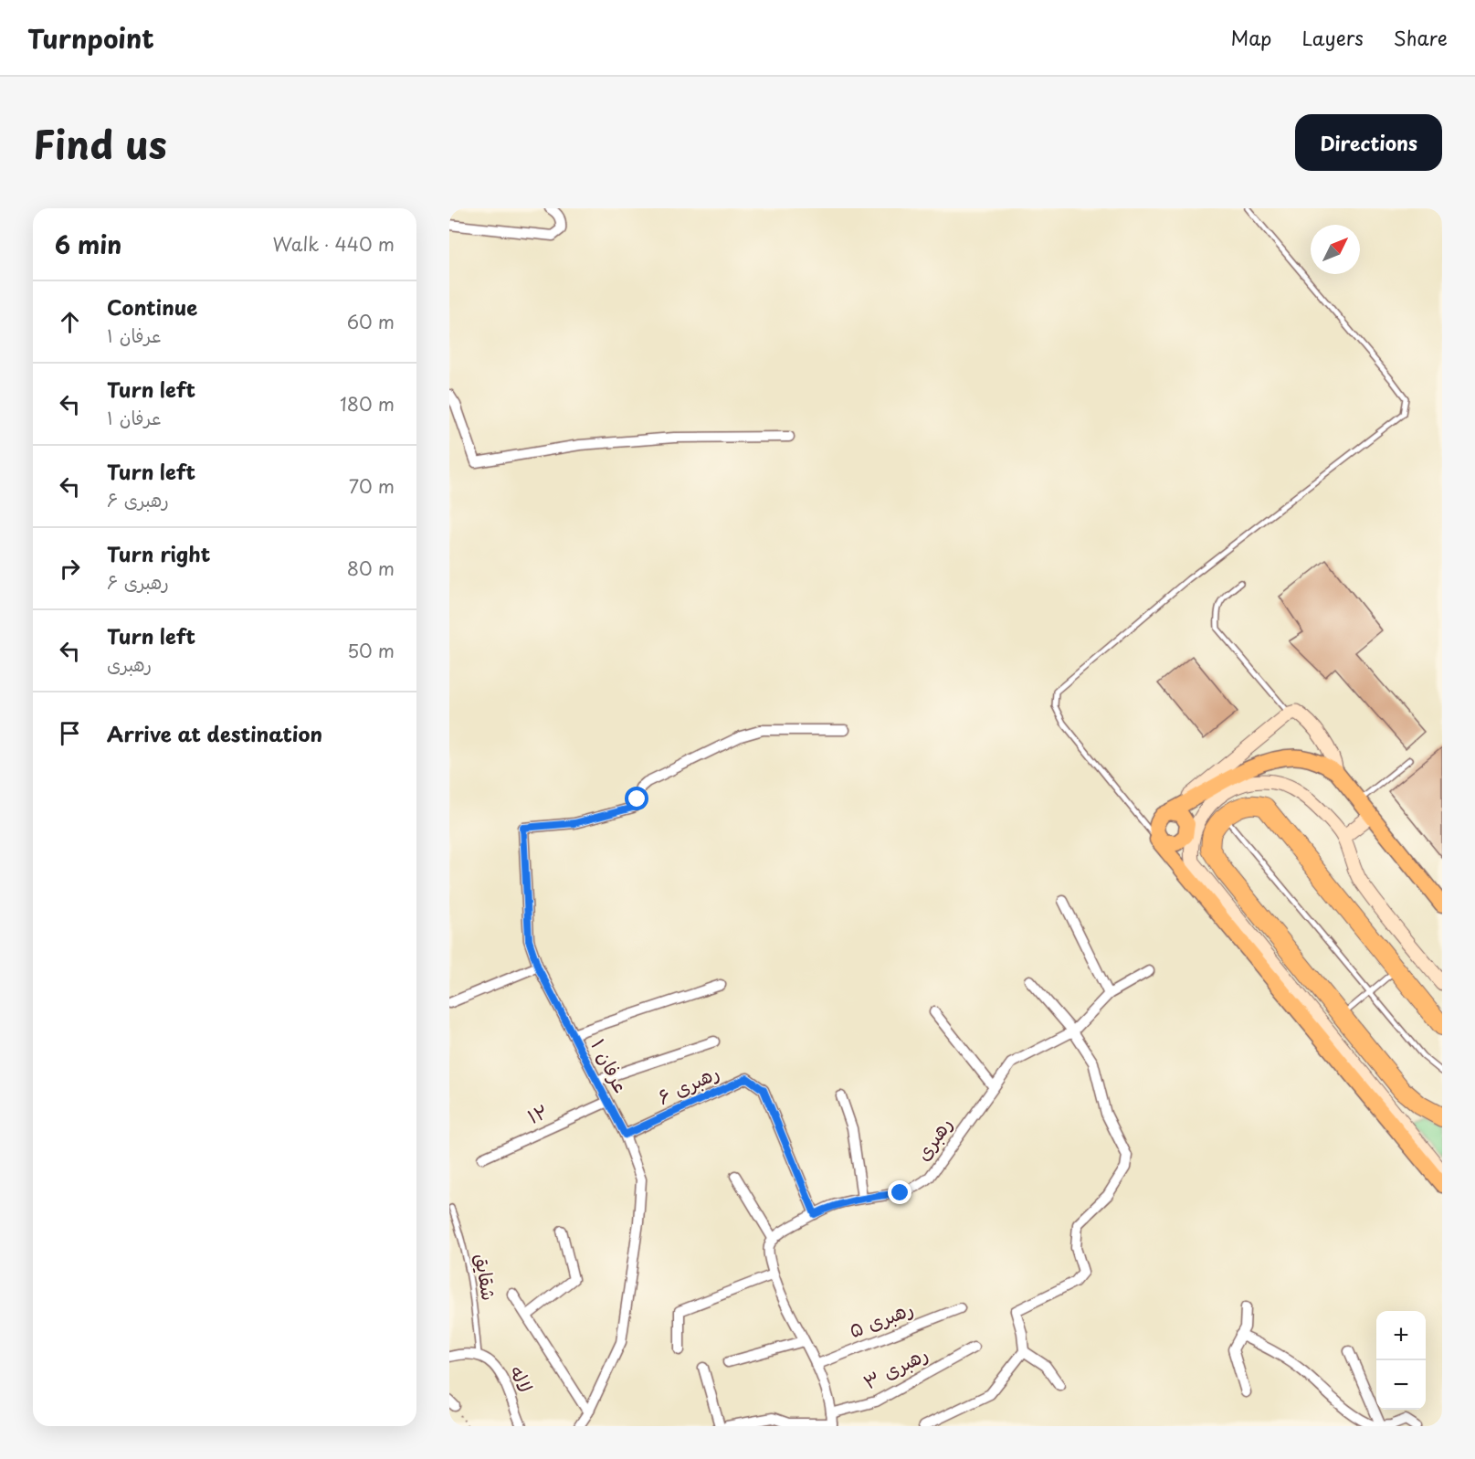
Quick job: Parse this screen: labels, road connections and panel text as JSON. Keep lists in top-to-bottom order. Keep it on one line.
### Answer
{"streets":{"street":["عرفان ۱","رهبری ۶","۱۲","رهبری","رهبری ۵","رهبری ۳","لاله"],"lane":["شقایق"]},"crossings":[["عرفان ۱","رهبری ۶"],["عرفان ۱","۱۲"],["رهبری ۶","رهبری"],["شقایق","لاله"]],"north":"top right","page":{"header":"Turnpoint","nav":["Map","Layers","Share"],"title":"Find us","buttons":"Directions","heading":["6 min","Walk · 440 m"],"list":[["Continue","عرفان ۱","60 m"],["Turn left","عرفان ۱","180 m"],["Turn left","رهبری ۶","70 m"],["Turn right","رهبری ۶","80 m"],["Turn left","رهبری","50 m"],"Arrive at destination"],"map_buttons":["+","−"]}}
